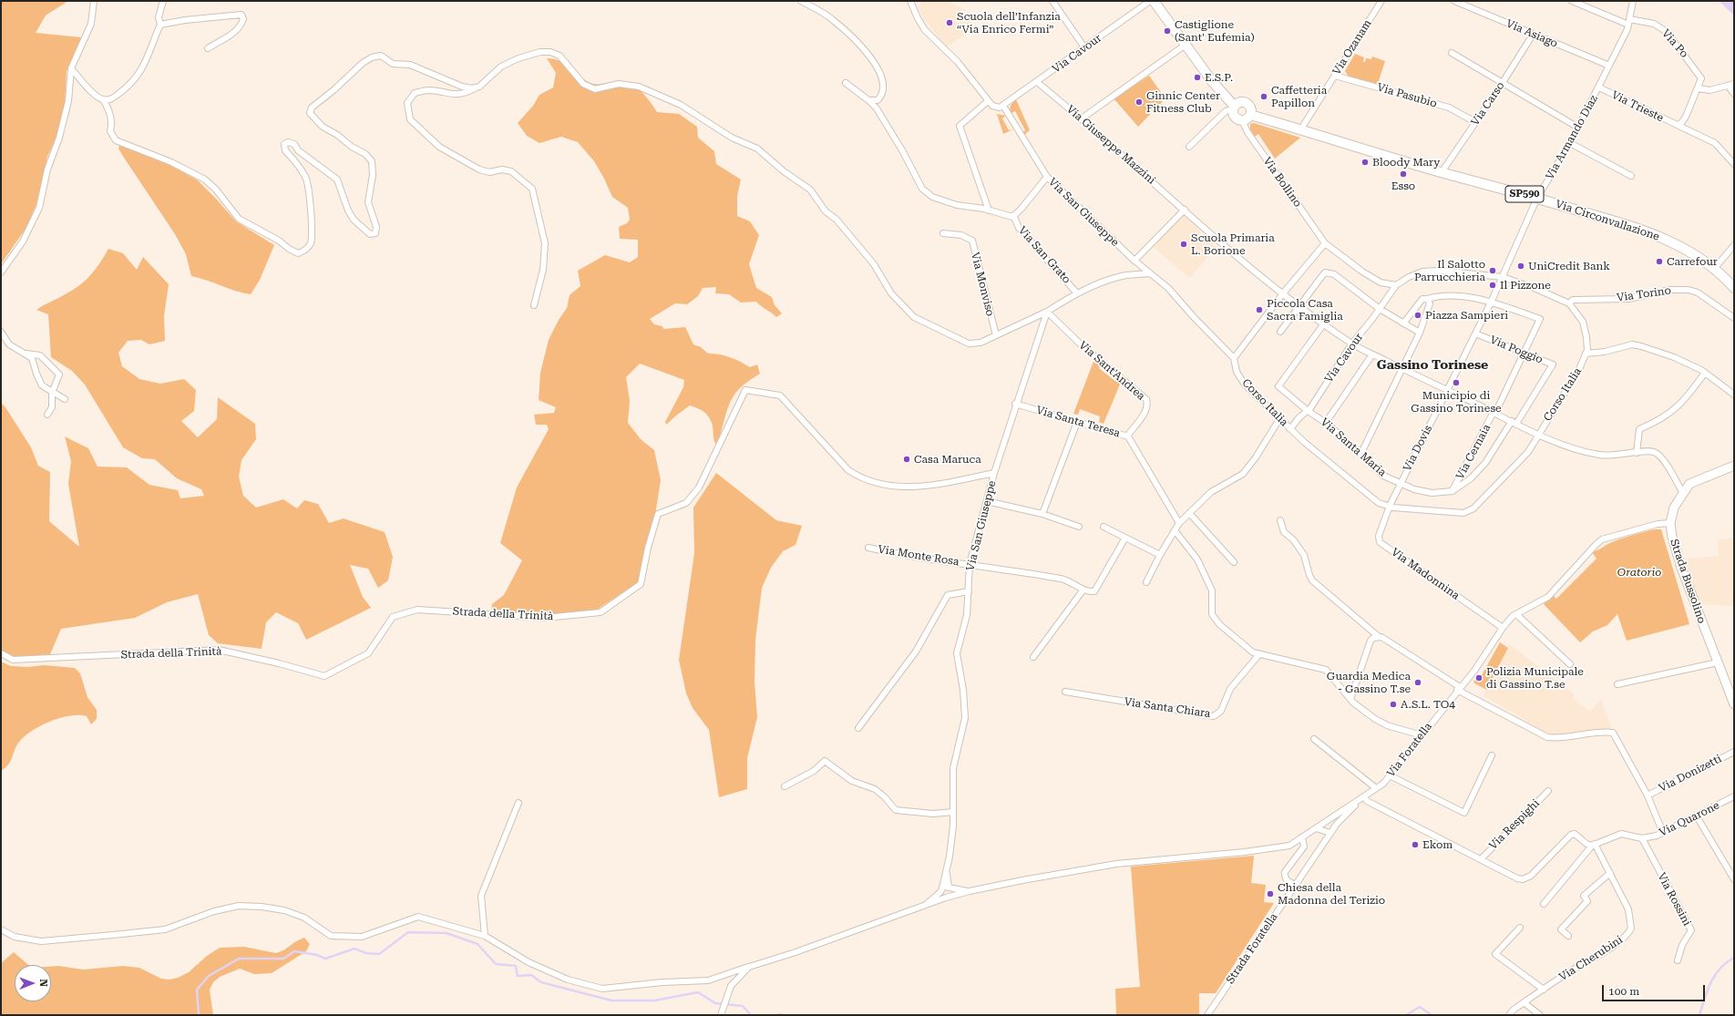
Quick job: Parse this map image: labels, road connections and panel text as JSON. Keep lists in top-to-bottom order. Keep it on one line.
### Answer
{"streets":{"main road":["SP590","Via Circonvallazione"],"street":["Via Asiago","Via Po","Via Ozanam","Via Cavour","Via Pasubio","Via Carso","Via Trieste","Via Armando Diaz","Via Giuseppe Mazzini","Via Bollino","Via San Giuseppe","Via San Grato","Via Monviso","Via Torino","Via Poggio","Via Sant'Andrea","Corso Italia","Via Santa Teresa","Via Santa Maria","Via Dovis","Via Cernaia","Via Monte Rosa","Via Madonnina","Strada Bussolino","Strada della Trinità","Via Santa Chiara","Via Foratella","Via Donizetti","Via Quarone","Via Respighi","Via Rossini","Strada Foratella","Via Cherubini"]},"crossings":[["Via Asiago","Via Carso"],["Via Asiago","Via Armando Diaz"],["Via Po","Via Trieste"],["Via Po","Via Armando Diaz"],["Via Ozanam","Via Pasubio"],["Via Ozanam","SP590"],["Via Ozanam","Via Circonvallazione"],["Via Cavour","Via Giuseppe Mazzini"],["Via Cavour","Via San Giuseppe"],["Via Cavour","Corso Italia"],["Via Cavour","Via Santa Maria"],["Via Pasubio","Via Carso"],["Via Carso","Via Circonvallazione"],["Via Trieste","Via Armando Diaz"],["Via Armando Diaz","Via Circonvallazione"],["Via Armando Diaz","Via Poggio"],["Via Armando Diaz","Via Dovis"],["Via Armando Diaz","Via Cernaia"],["Via Bollino","SP590"],["SP590","Via Circonvallazione"],["Via San Giuseppe","Via Sant'Andrea"],["Via San Giuseppe","Corso Italia"],["Via San Giuseppe","Via Santa Teresa"],["Via San Giuseppe","Via Monte Rosa"],["Via San Giuseppe","Strada della Trinità"],["Via Torino","Corso Italia"],["Via Poggio","Via Cernaia"],["Via Sant'Andrea","Via Santa Teresa"],["Corso Italia","Via Dovis"],["Corso Italia","Via Madonnina"],["Via Santa Maria","Via Dovis"],["Via Santa Maria","Via Cernaia"],["Via Dovis","Via Madonnina"],["Via Madonnina","Via Foratella"],["Strada Bussolino","Via Foratella"],["Via Foratella","Via Donizetti"],["Via Foratella","Strada Foratella"],["Via Donizetti","Via Quarone"],["Via Quarone","Via Rossini"],["Via Quarone","Via Cherubini"]],"districts":["Gassino Torinese"],"parks":["Oratorio"],"places":["Scuola dell’Infanzia “Via Enrico Fermi”","Castiglione (Sant' Eufemia)","E.S.P.","Caffetteria Papillon","Ginnic Center Fitness Club","Bloody Mary","Esso","Scuola Primaria L. Borione","Carrefour","UniCredit Bank","Il Salotto Parrucchieria","Il Pizzone","Piccola Casa Sacra Famiglia","Piazza Sampieri","Municipio di Gassino Torinese","Casa Maruca","Polizia Municipale di Gassino T.se","Guardia Medica - Gassino T.se","A.S.L. TO4","Ekom","Chiesa della Madonna del Terizio"],"scale_bar":"100 m","north":"right"}
